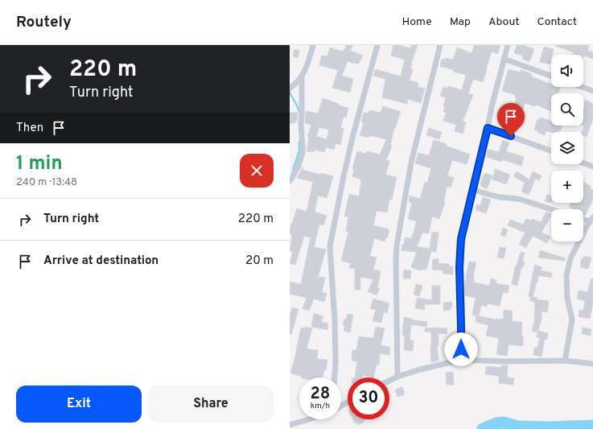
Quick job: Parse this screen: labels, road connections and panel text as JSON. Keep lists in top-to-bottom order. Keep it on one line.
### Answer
{"page":{"header":"Routely","nav":["Home","Map","About","Contact"],"turn":["220 m","Turn right"],"map_buttons":["+","−"],"then":"Then","heading":["1 min","240 m · 13:48"],"list":[{"name":"Turn right","value":"220 m"},{"name":"Arrive at destination","value":"20 m"}],"speed":"28 km/h","limit":"30","buttons":["Exit","Share"]}}
